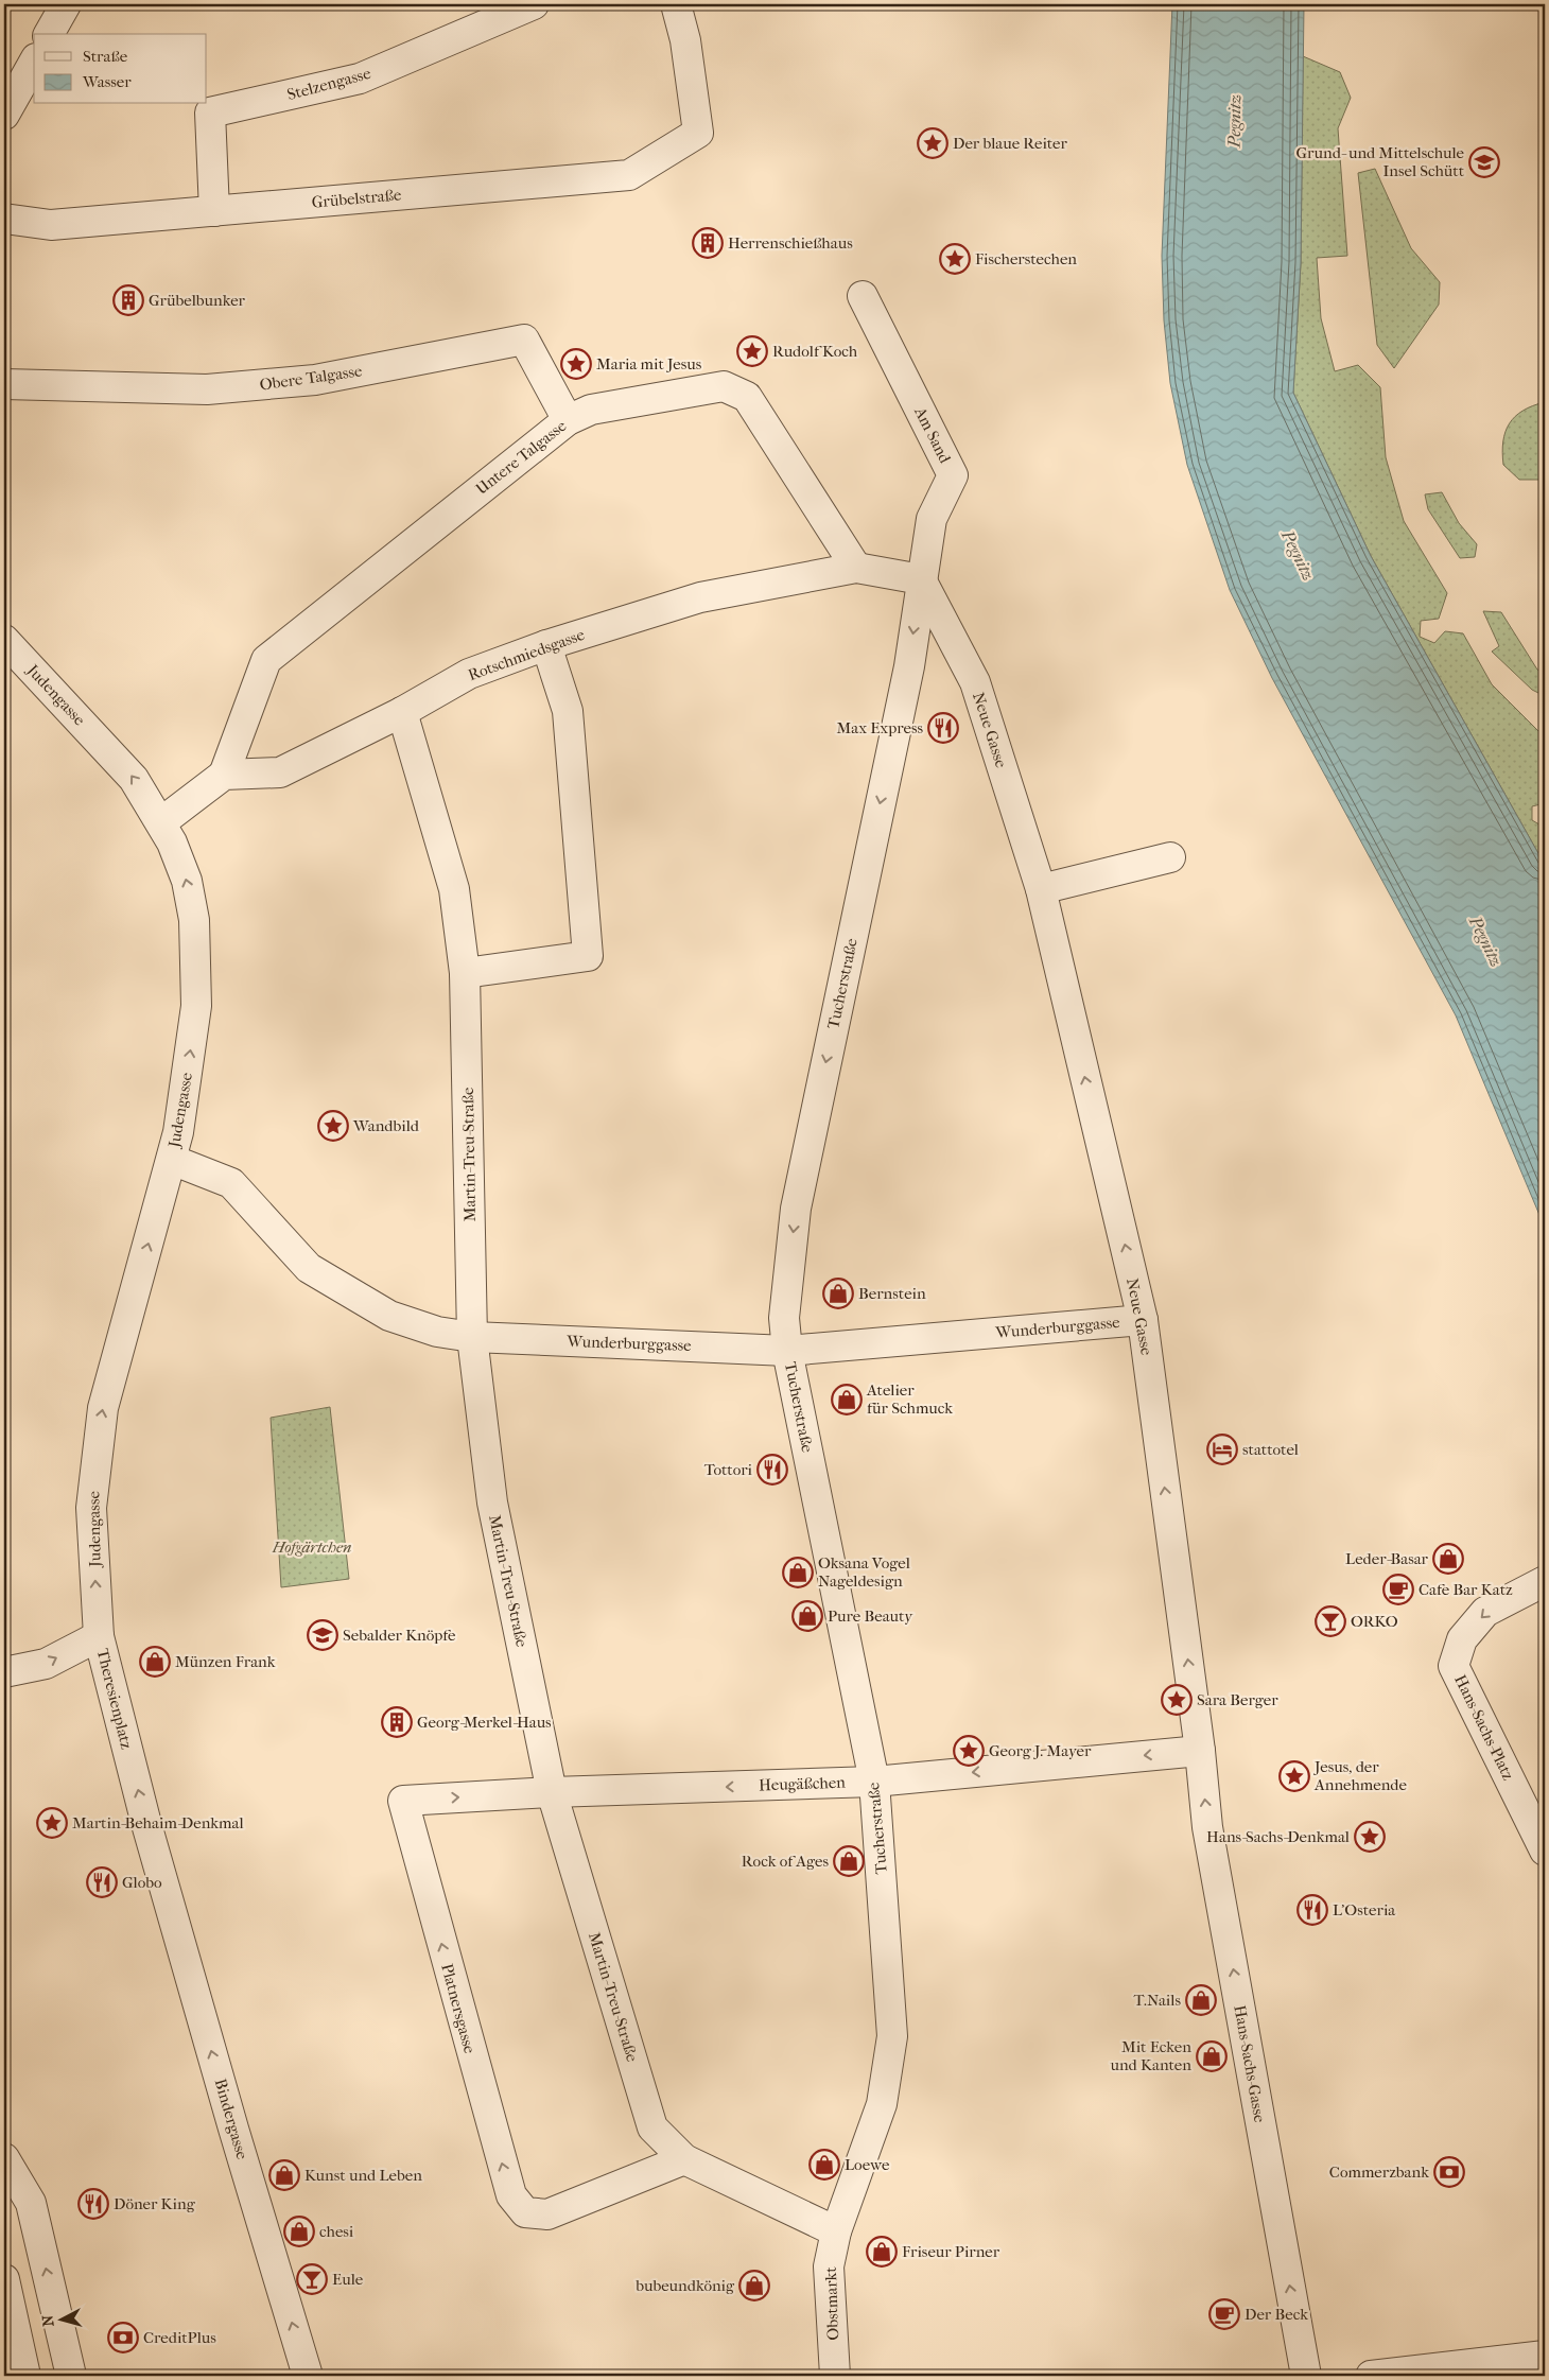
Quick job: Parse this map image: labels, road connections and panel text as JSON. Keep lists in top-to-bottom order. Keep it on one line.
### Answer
{"streets":{"street":["Stelzengasse","Grübelstraße","Obere Talgasse","Am Sand","Untere Talgasse","Rotschmiedsgasse","Judengasse","Neue Gasse","Tucherstraße","Martin-Treu-Straße","Wunderburggasse","Theresienplatz","Hans-Sachs-Platz","Heugäßchen","Platnersgasse","Hans-Sachs-Gasse","Bindergasse","Obstmarkt"]},"crossings":[["Stelzengasse","Grübelstraße"],["Obere Talgasse","Untere Talgasse"],["Am Sand","Rotschmiedsgasse"],["Am Sand","Neue Gasse"],["Am Sand","Tucherstraße"],["Untere Talgasse","Rotschmiedsgasse"],["Rotschmiedsgasse","Neue Gasse"],["Rotschmiedsgasse","Tucherstraße"],["Rotschmiedsgasse","Martin-Treu-Straße"],["Judengasse","Wunderburggasse"],["Judengasse","Theresienplatz"],["Neue Gasse","Tucherstraße"],["Neue Gasse","Wunderburggasse"],["Neue Gasse","Heugäßchen"],["Neue Gasse","Hans-Sachs-Gasse"],["Tucherstraße","Martin-Treu-Straße"],["Tucherstraße","Wunderburggasse"],["Tucherstraße","Heugäßchen"],["Tucherstraße","Obstmarkt"],["Martin-Treu-Straße","Wunderburggasse"],["Martin-Treu-Straße","Heugäßchen"],["Martin-Treu-Straße","Platnersgasse"],["Martin-Treu-Straße","Obstmarkt"],["Theresienplatz","Bindergasse"],["Heugäßchen","Platnersgasse"],["Heugäßchen","Hans-Sachs-Gasse"]],"one_way":["Judengasse","Neue Gasse","Tucherstraße","Hans-Sachs-Platz","Hans-Sachs-Gasse"],"water":["Pegnitz"],"parks":["Hofgärtchen"],"places":{"place":["Der blaue Reiter","Fischerstechen","Rudolf Koch","Maria mit Jesus","Wandbild","Sara Berger","Georg J. Mayer","Jesus, der Annehmende","Martin-Behaim-Denkmal","Hans-Sachs-Denkmal"],"school or university":["Grund- und Mittelschule Insel Schütt","Sebalder Knöpfe"],"building":["Herrenschießhaus","Grübelbunker","Georg-Merkel-Haus"],"restaurant":["Max Express","Tottori","Globo","L'Osteria","Döner King"],"shop":["Bernstein","Atelier für Schmuck","Leder-Basar","Oksana Vogel Nageldesign","Pure Beauty","Münzen Frank","Rock of Ages","T.Nails","Mit Ecken und Kanten","Loewe","Kunst und Leben","chesi","Friseur Pirner","bubeundkönig"],"hotel":["stattotel"],"cafe":["Cafe Bar Katz","Der Beck"],"bar":["ORKO","Eule"],"bank":["Commerzbank","CreditPlus"]},"legend":["Straße","Wasser"],"north":"left"}
